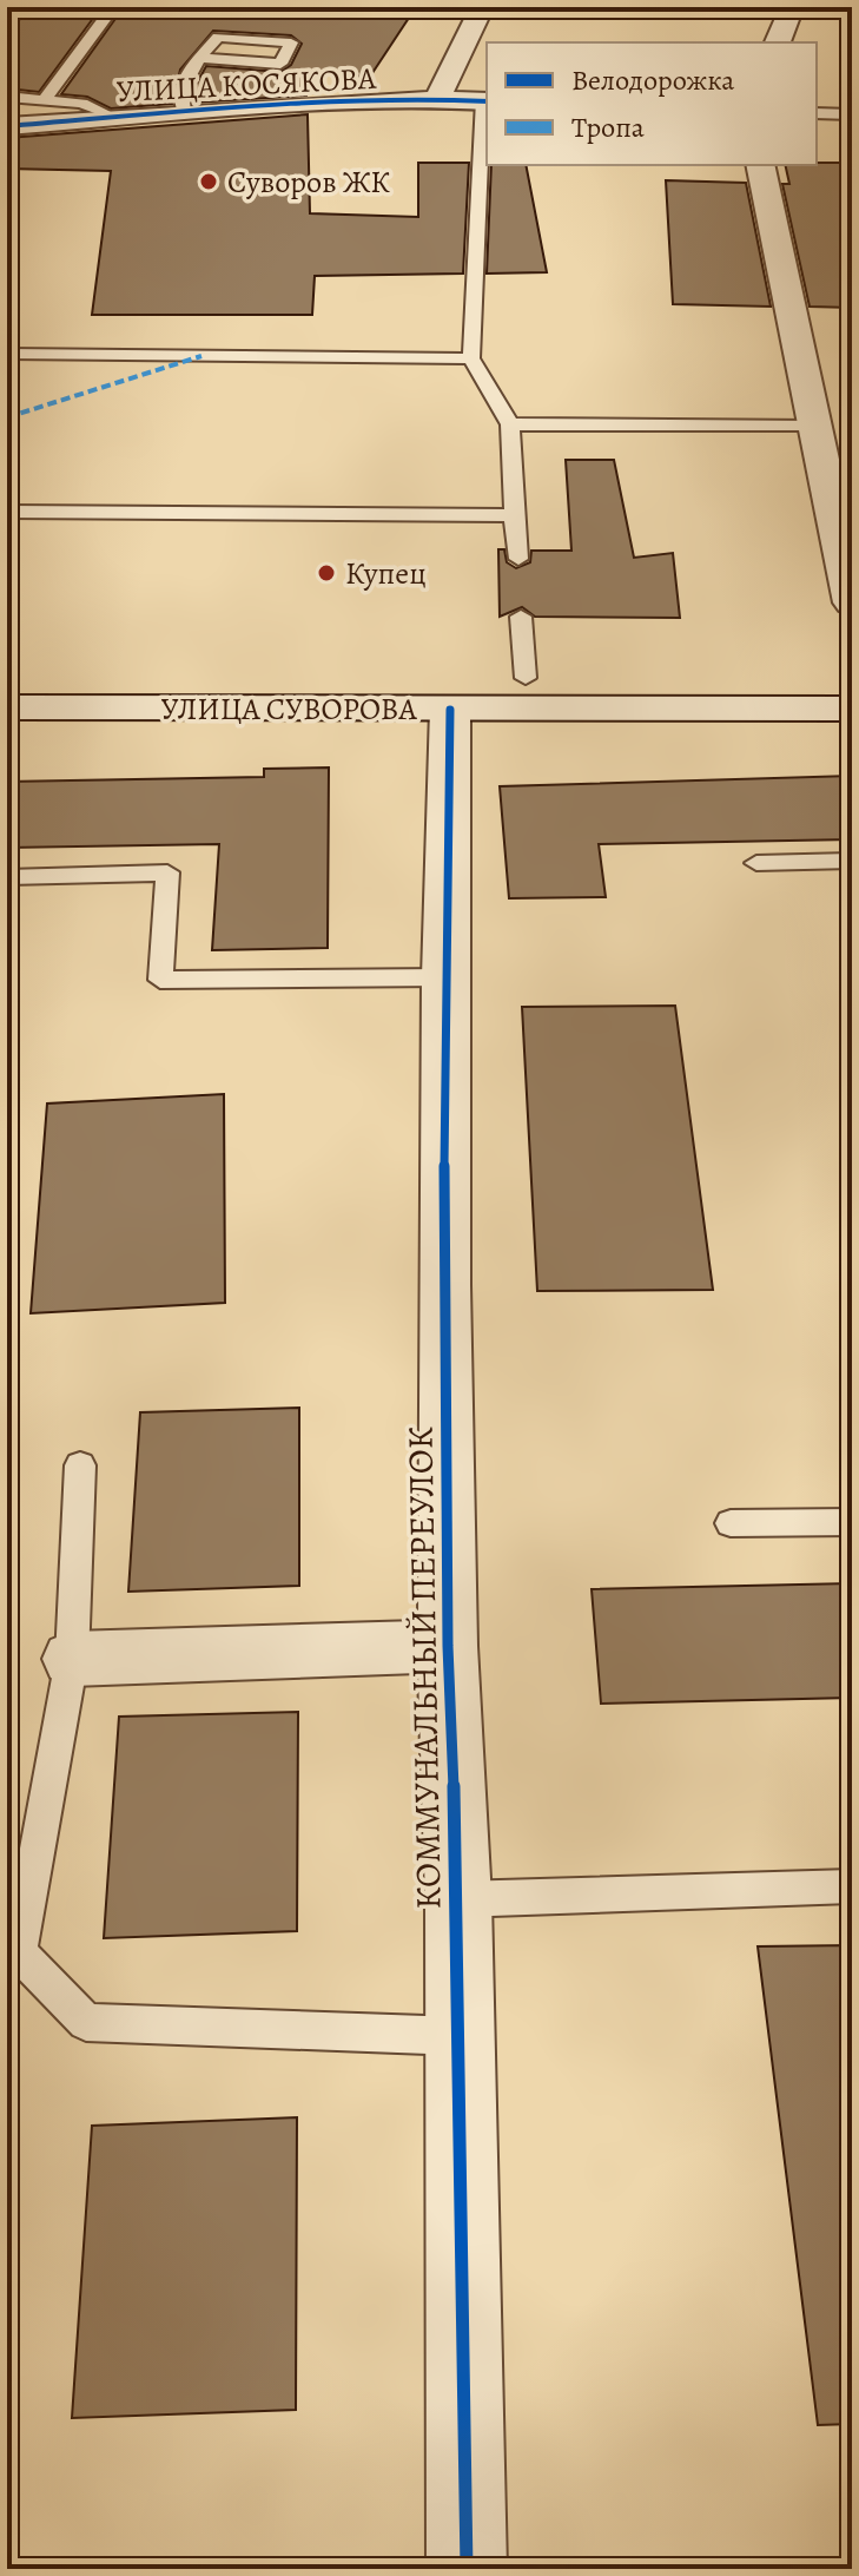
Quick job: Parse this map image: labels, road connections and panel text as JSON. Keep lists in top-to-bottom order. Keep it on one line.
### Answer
{"streets":{"street":["УЛИЦА КОСЯКОВА","УЛИЦА СУВОРОВА","КОММУНАЛЬНЫЙ ПЕРЕУЛОК"]},"crossings":[["УЛИЦА СУВОРОВА","КОММУНАЛЬНЫЙ ПЕРЕУЛОК"]],"places":["Суворов ЖК","Купец"],"legend":["Велодорожка","Тропа"]}
